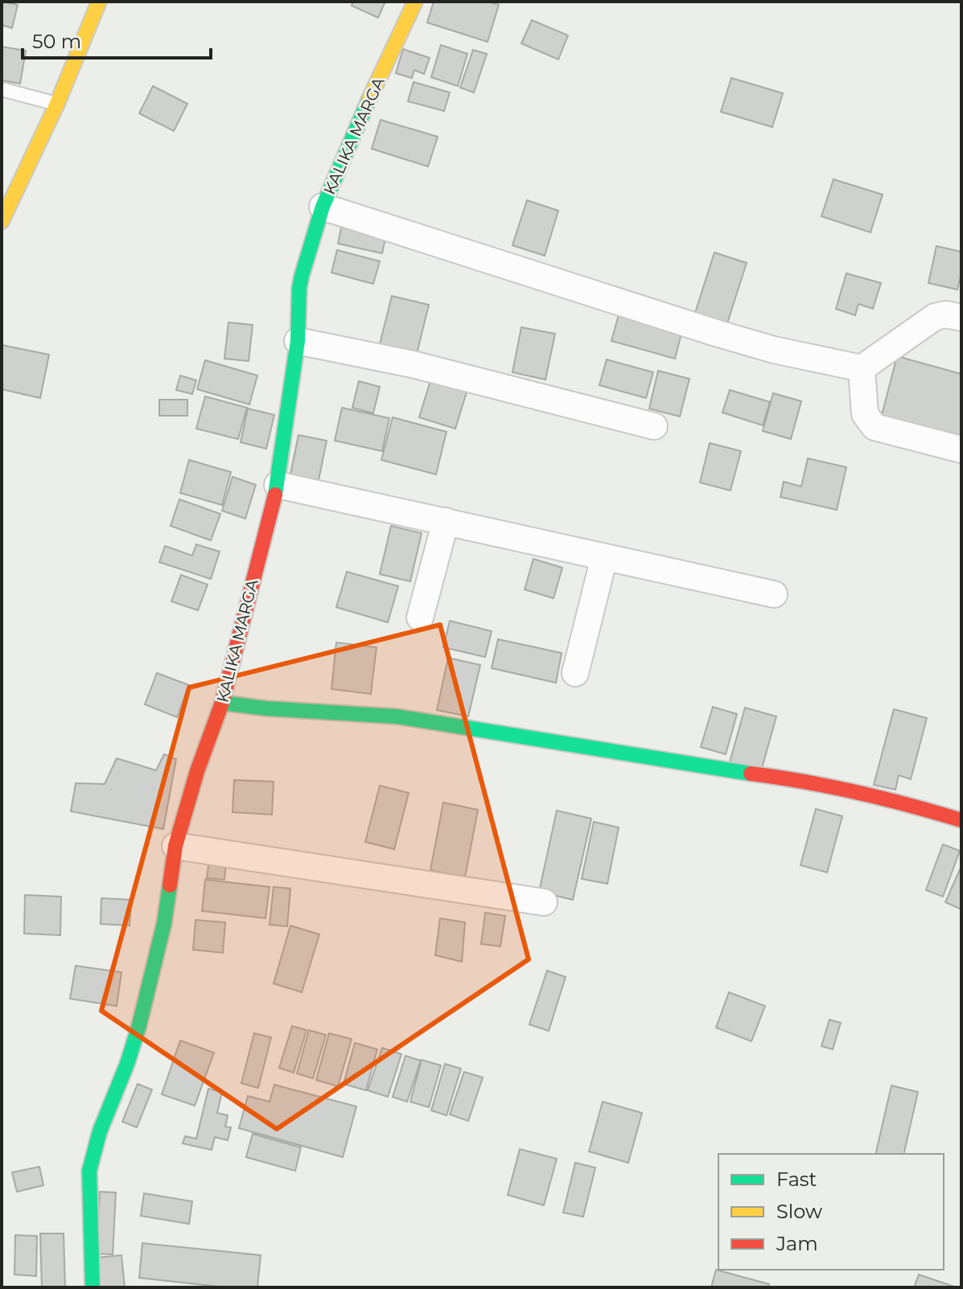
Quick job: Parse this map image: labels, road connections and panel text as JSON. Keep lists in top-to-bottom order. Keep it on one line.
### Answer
{"streets":{"street":["KALIKA MARGA"]},"legend":["Fast","Slow","Jam"],"scale_bar":"50 m"}
